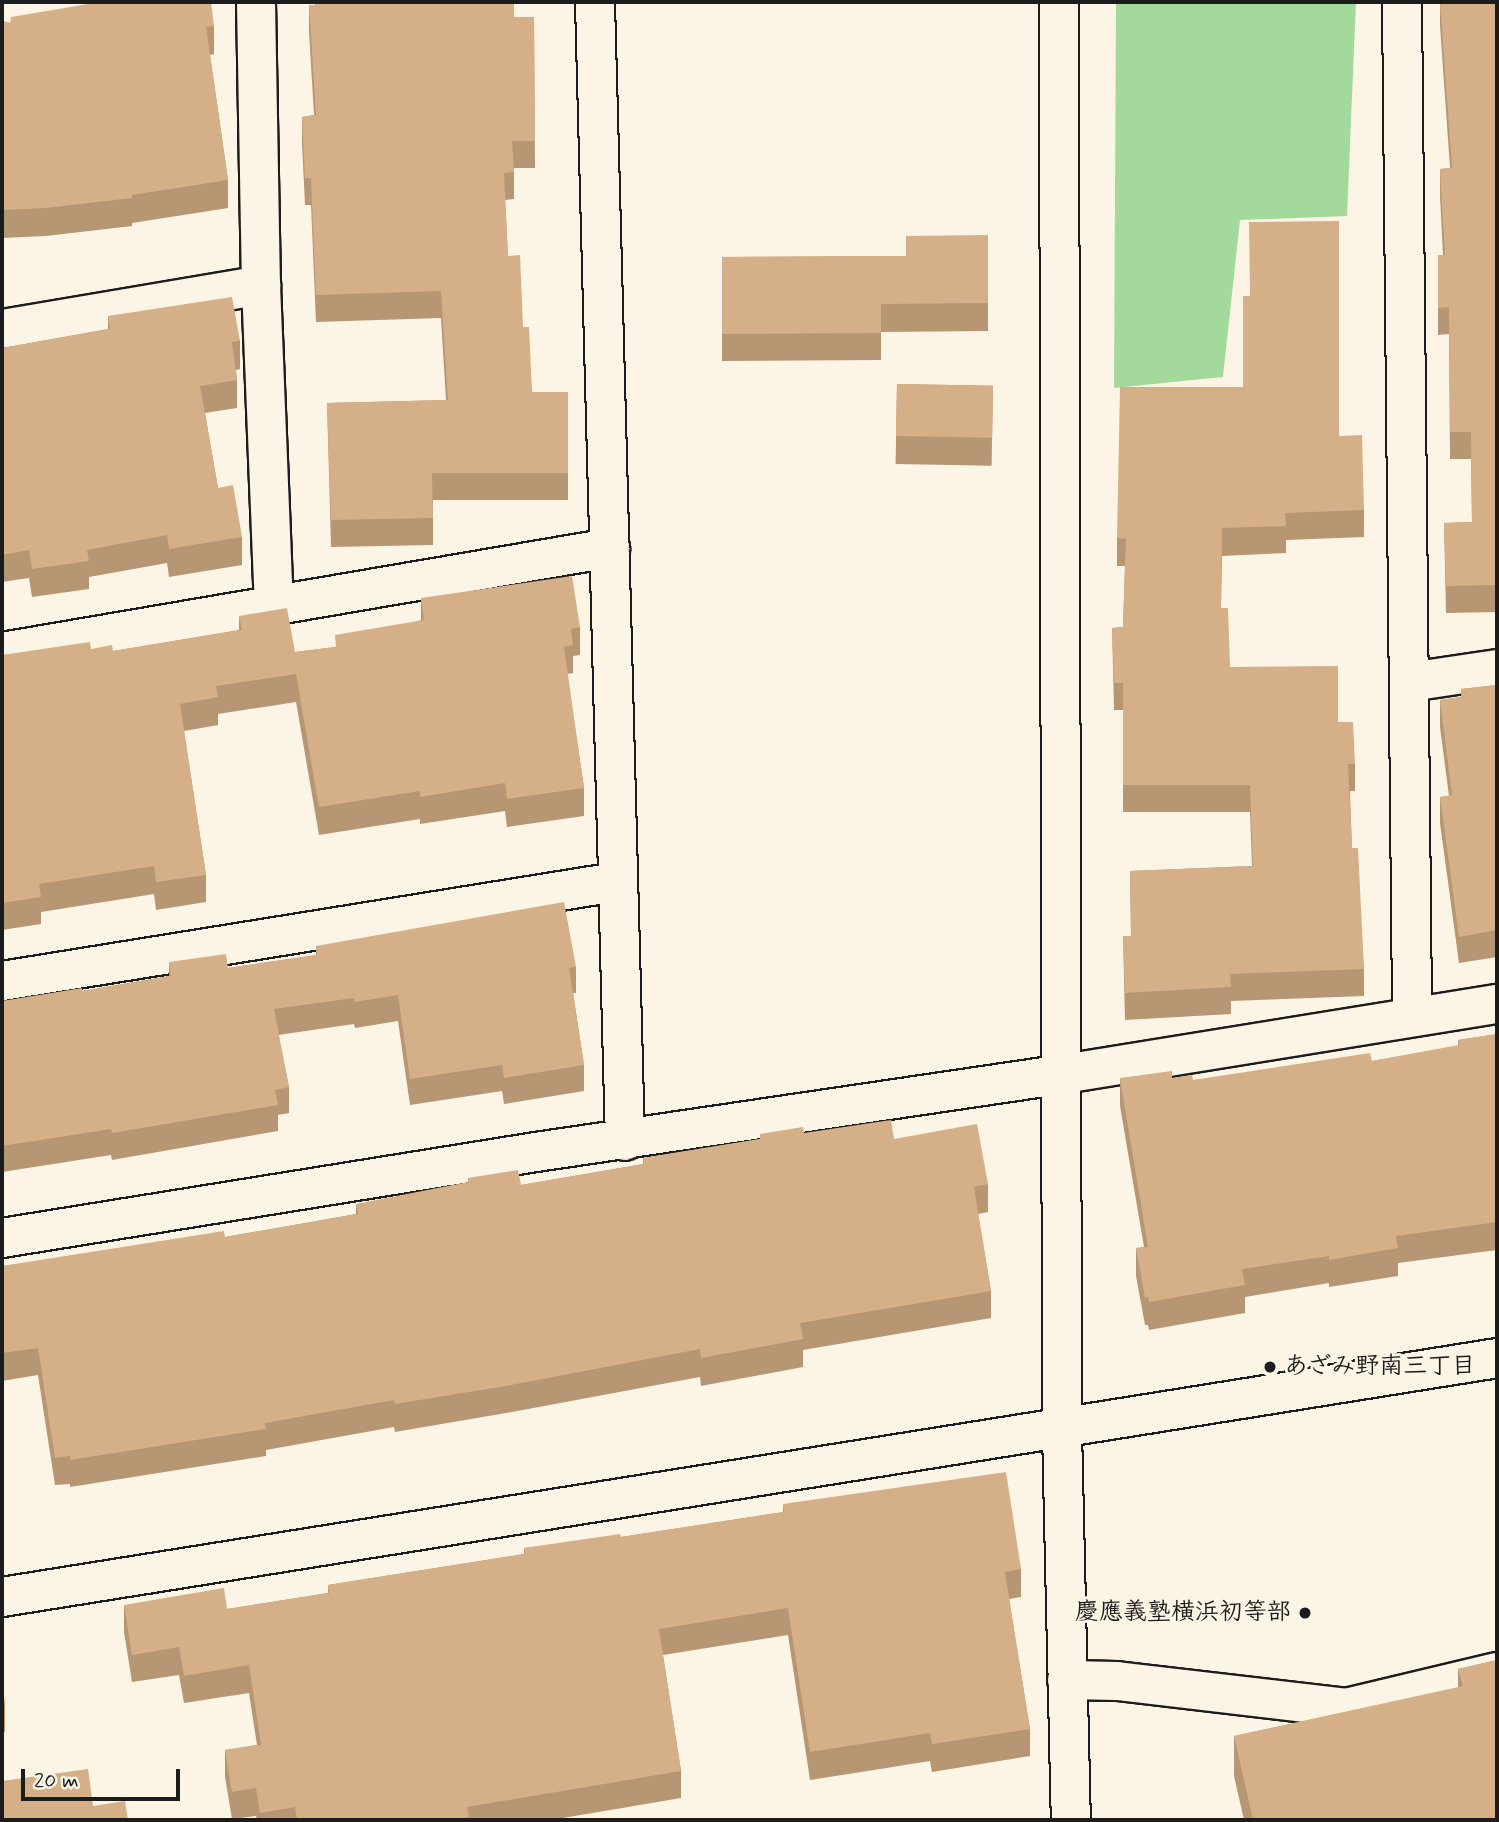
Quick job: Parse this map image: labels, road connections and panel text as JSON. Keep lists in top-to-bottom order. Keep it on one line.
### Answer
{"places":["あざみ野南三丁目","慶應義塾横浜初等部"],"scale_bar":"20 m"}
